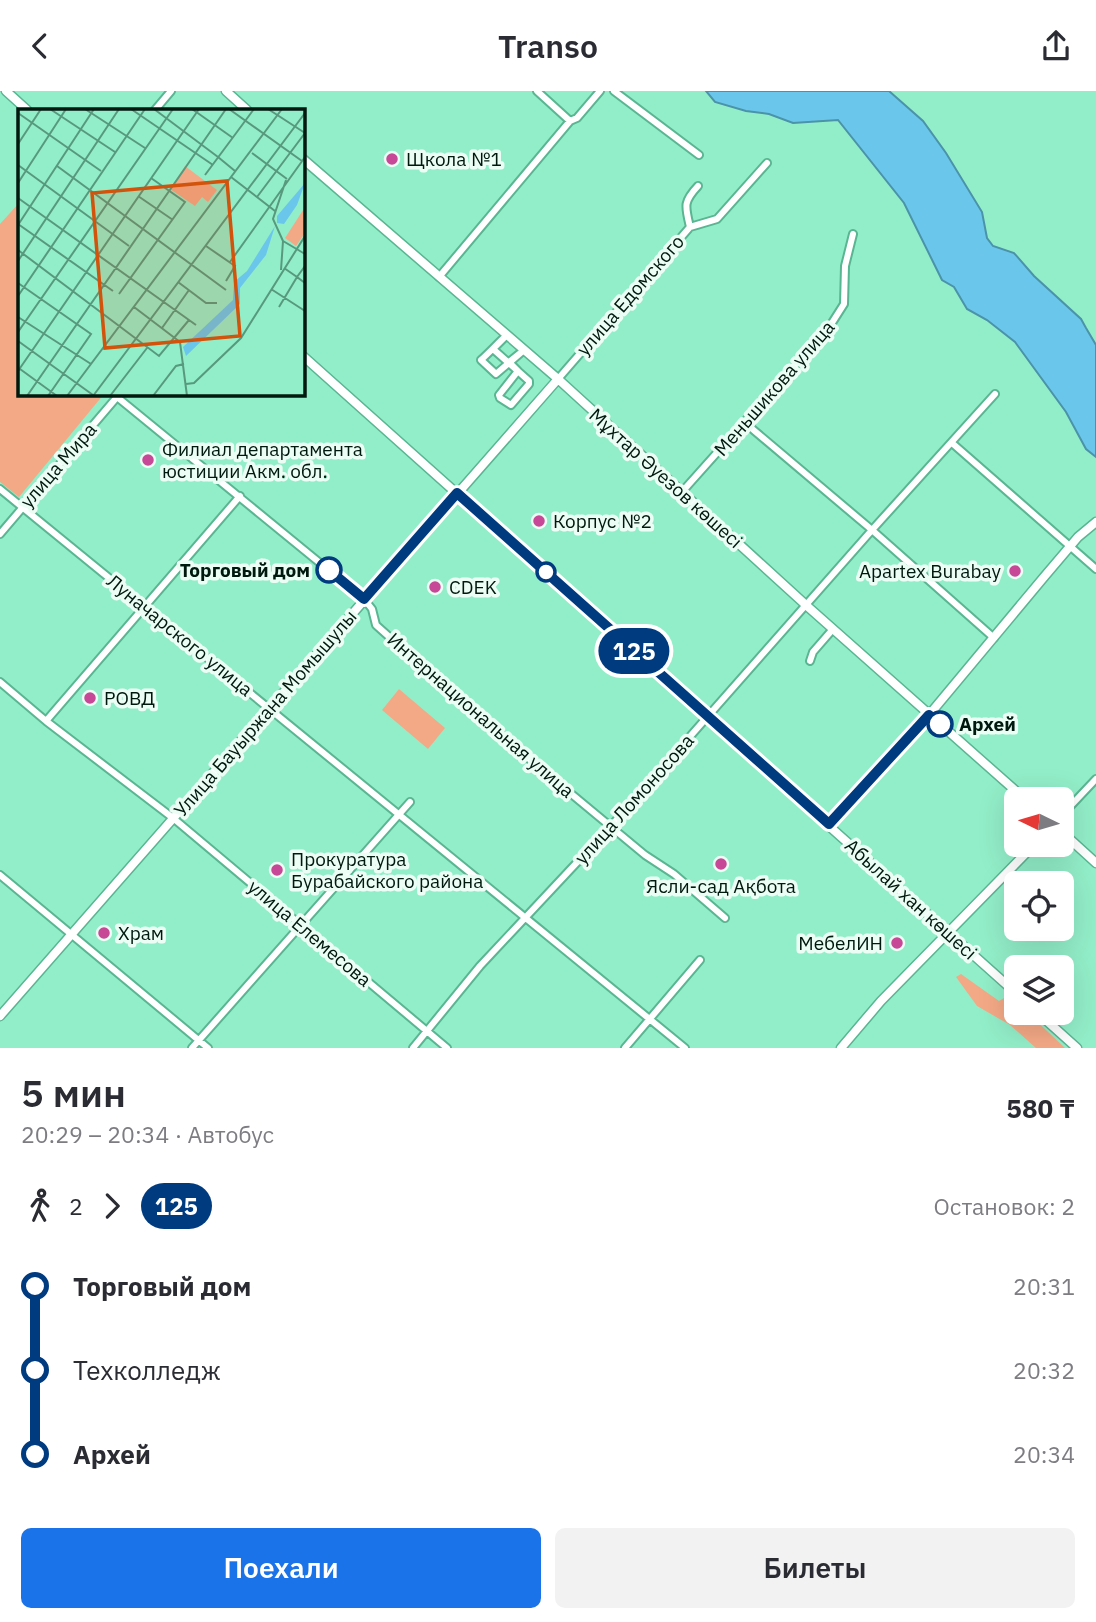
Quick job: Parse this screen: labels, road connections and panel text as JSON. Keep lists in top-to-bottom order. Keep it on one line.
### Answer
{"streets":{"street":["улица Едомского","Меньшикова улица","улица Мира","Мұхтар Әуезов көшесі","Луначарского улица","Улица Бауыржана Момышулы","Интернациональная улица","улица Ломоносова","Абылай хан көшесі","улица Елемесова"]},"crossings":[["улица Едомского","Мұхтар Әуезов көшесі"],["улица Едомского","Улица Бауыржана Момышулы"],["Меньшикова улица","Мұхтар Әуезов көшесі"],["улица Мира","Луначарского улица"],["улица Мира","Интернациональная улица"],["Мұхтар Әуезов көшесі","Улица Бауыржана Момышулы"],["Мұхтар Әуезов көшесі","улица Ломоносова"],["Луначарского улица","Улица Бауыржана Момышулы"],["Луначарского улица","улица Ломоносова"],["Улица Бауыржана Момышулы","Интернациональная улица"],["Улица Бауыржана Момышулы","Абылай хан көшесі"],["Улица Бауыржана Момышулы","улица Елемесова"],["Интернациональная улица","улица Ломоносова"],["улица Ломоносова","Абылай хан көшесі"],["улица Ломоносова","улица Елемесова"]],"places":["Щкола №1","Филиал департамента юстиции Акм. обл.","Корпус №2","Торговый дом","Apartex Burabay","CDEK","РОВД","Архей","Ясли-сад Ақбота","Прокуратура Бурабайского района","Храм","МебелИН"],"lines":["bus line 125"],"north":"left","page":{"header":"Transo","on_map":"125","heading":["5 мин","20:29 – 20:34 · Автобус","580 ₸"],"legs":["2","125","Остановок: 2"],"list":[{"name":"Торговый дом","value":"20:31"},{"name":"Техколледж","value":"20:32"},{"name":"Архей","value":"20:34"}],"buttons":["Поехали","Билеты"]}}
